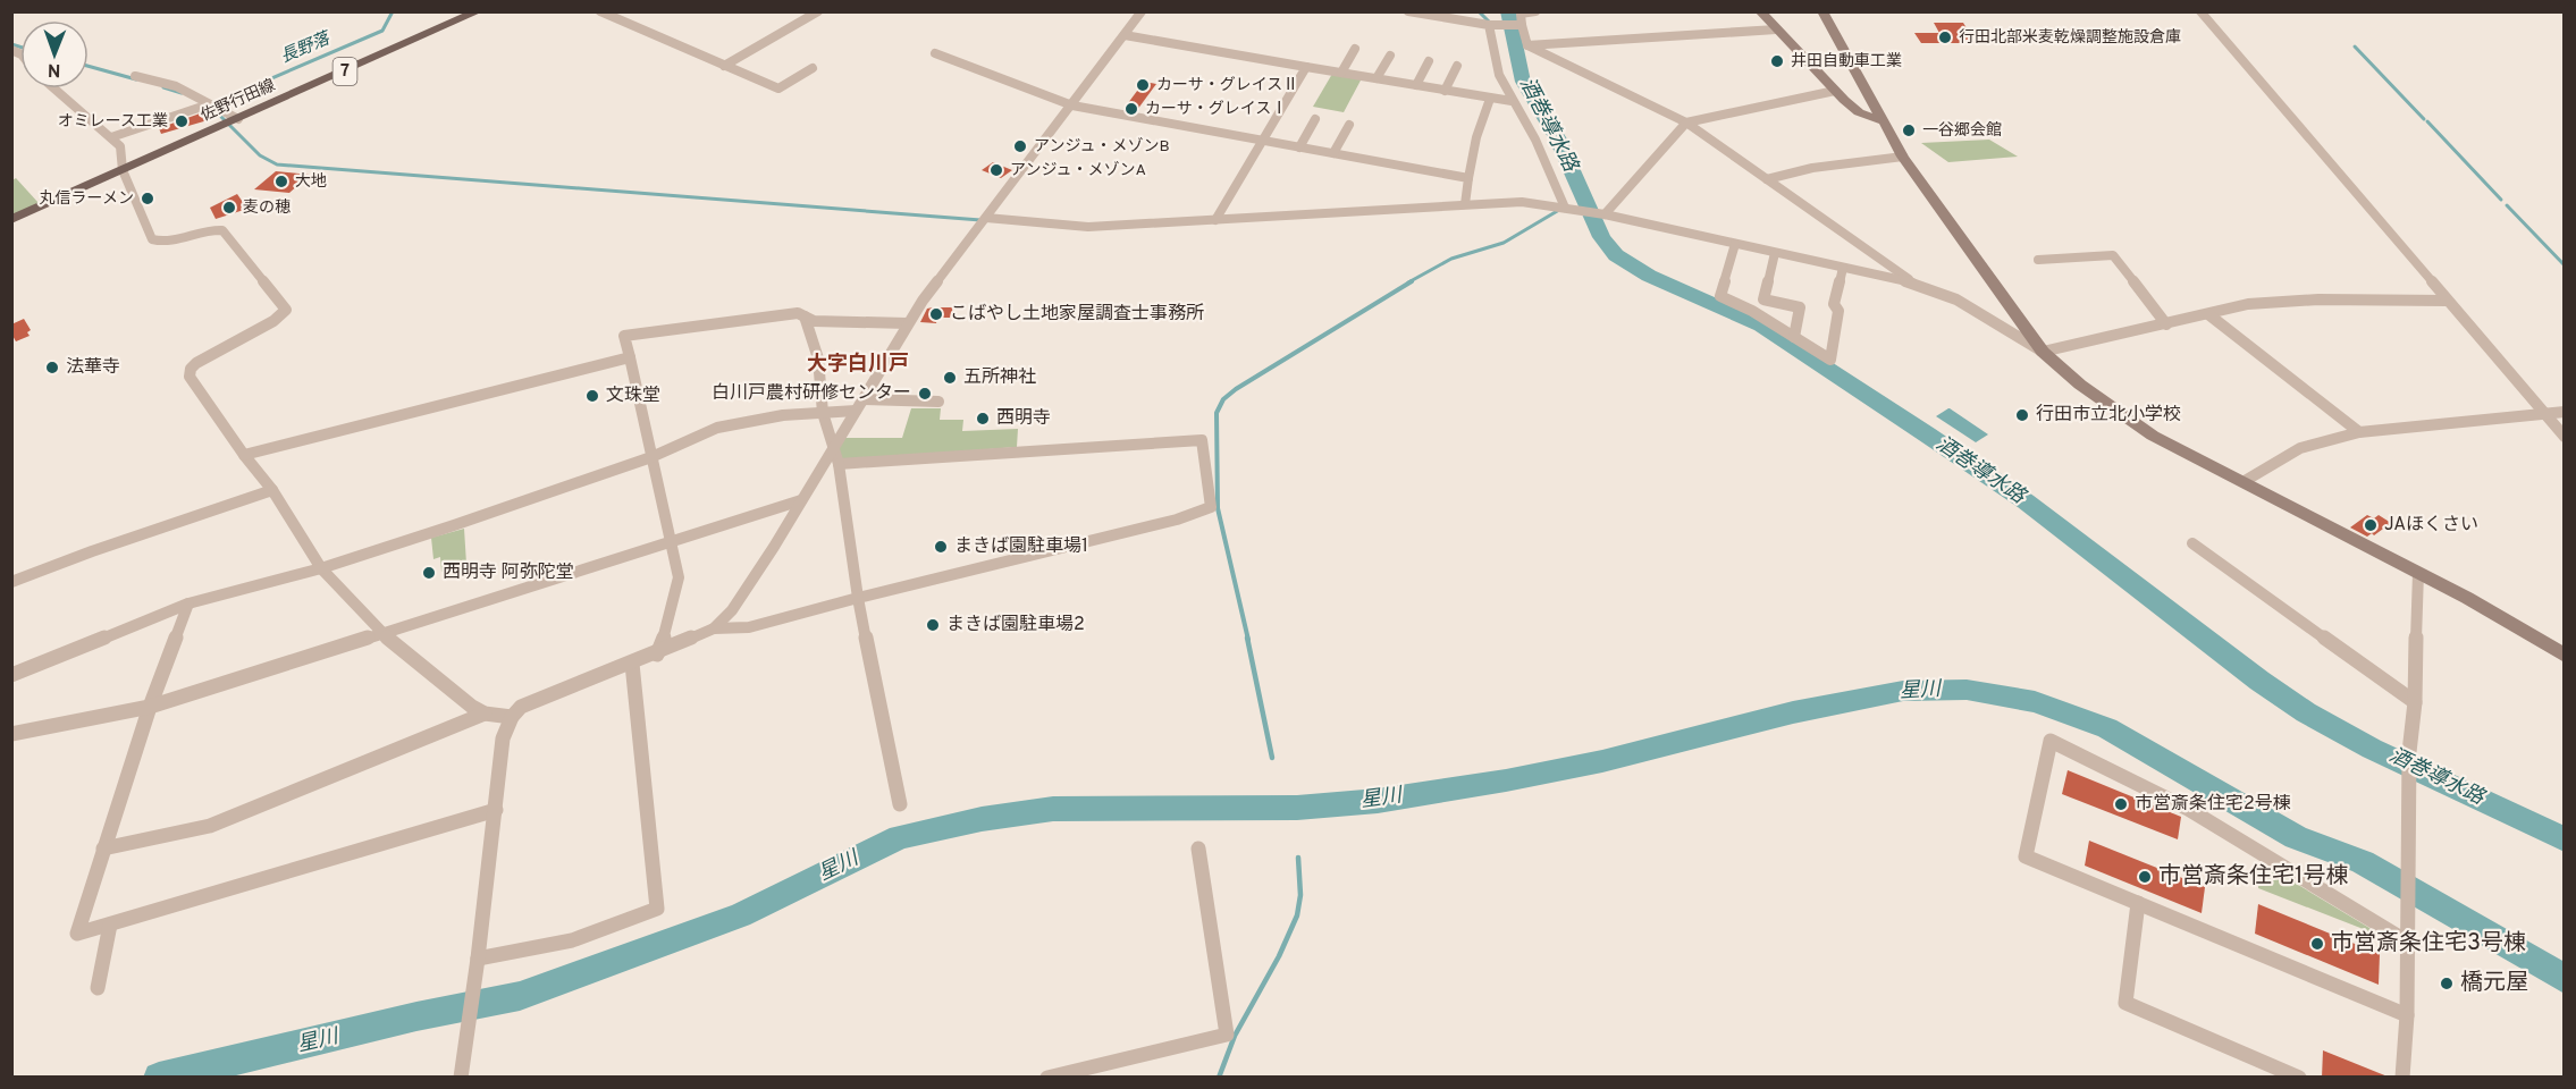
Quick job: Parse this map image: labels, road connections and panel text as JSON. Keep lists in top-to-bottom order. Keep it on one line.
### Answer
{"streets":{"main road":["7","佐野行田線"]},"districts":["大字白川戸"],"water":["長野落","酒巻導水路","星川"],"places":["行田北部米麦乾燥調整施設倉庫","井田自動車工業","カーサ・グレイスⅡ","カーサ・グレイスⅠ","オミレース工業","一谷郷会館","アンジュ・メゾンB","アンジュ・メゾンA","大地","丸信ラーメン","麦の穂","こばやし土地家屋調査士事務所","法華寺","五所神社","白川戸農村研修センター","文珠堂","行田市立北小学校","西明寺","JAほくさい","まきば園駐車場1","西明寺 阿弥陀堂","まきば園駐車場2","市営斎条住宅2号棟","市営斎条住宅1号棟","市営斎条住宅3号棟","橋元屋"],"north":"bottom"}
